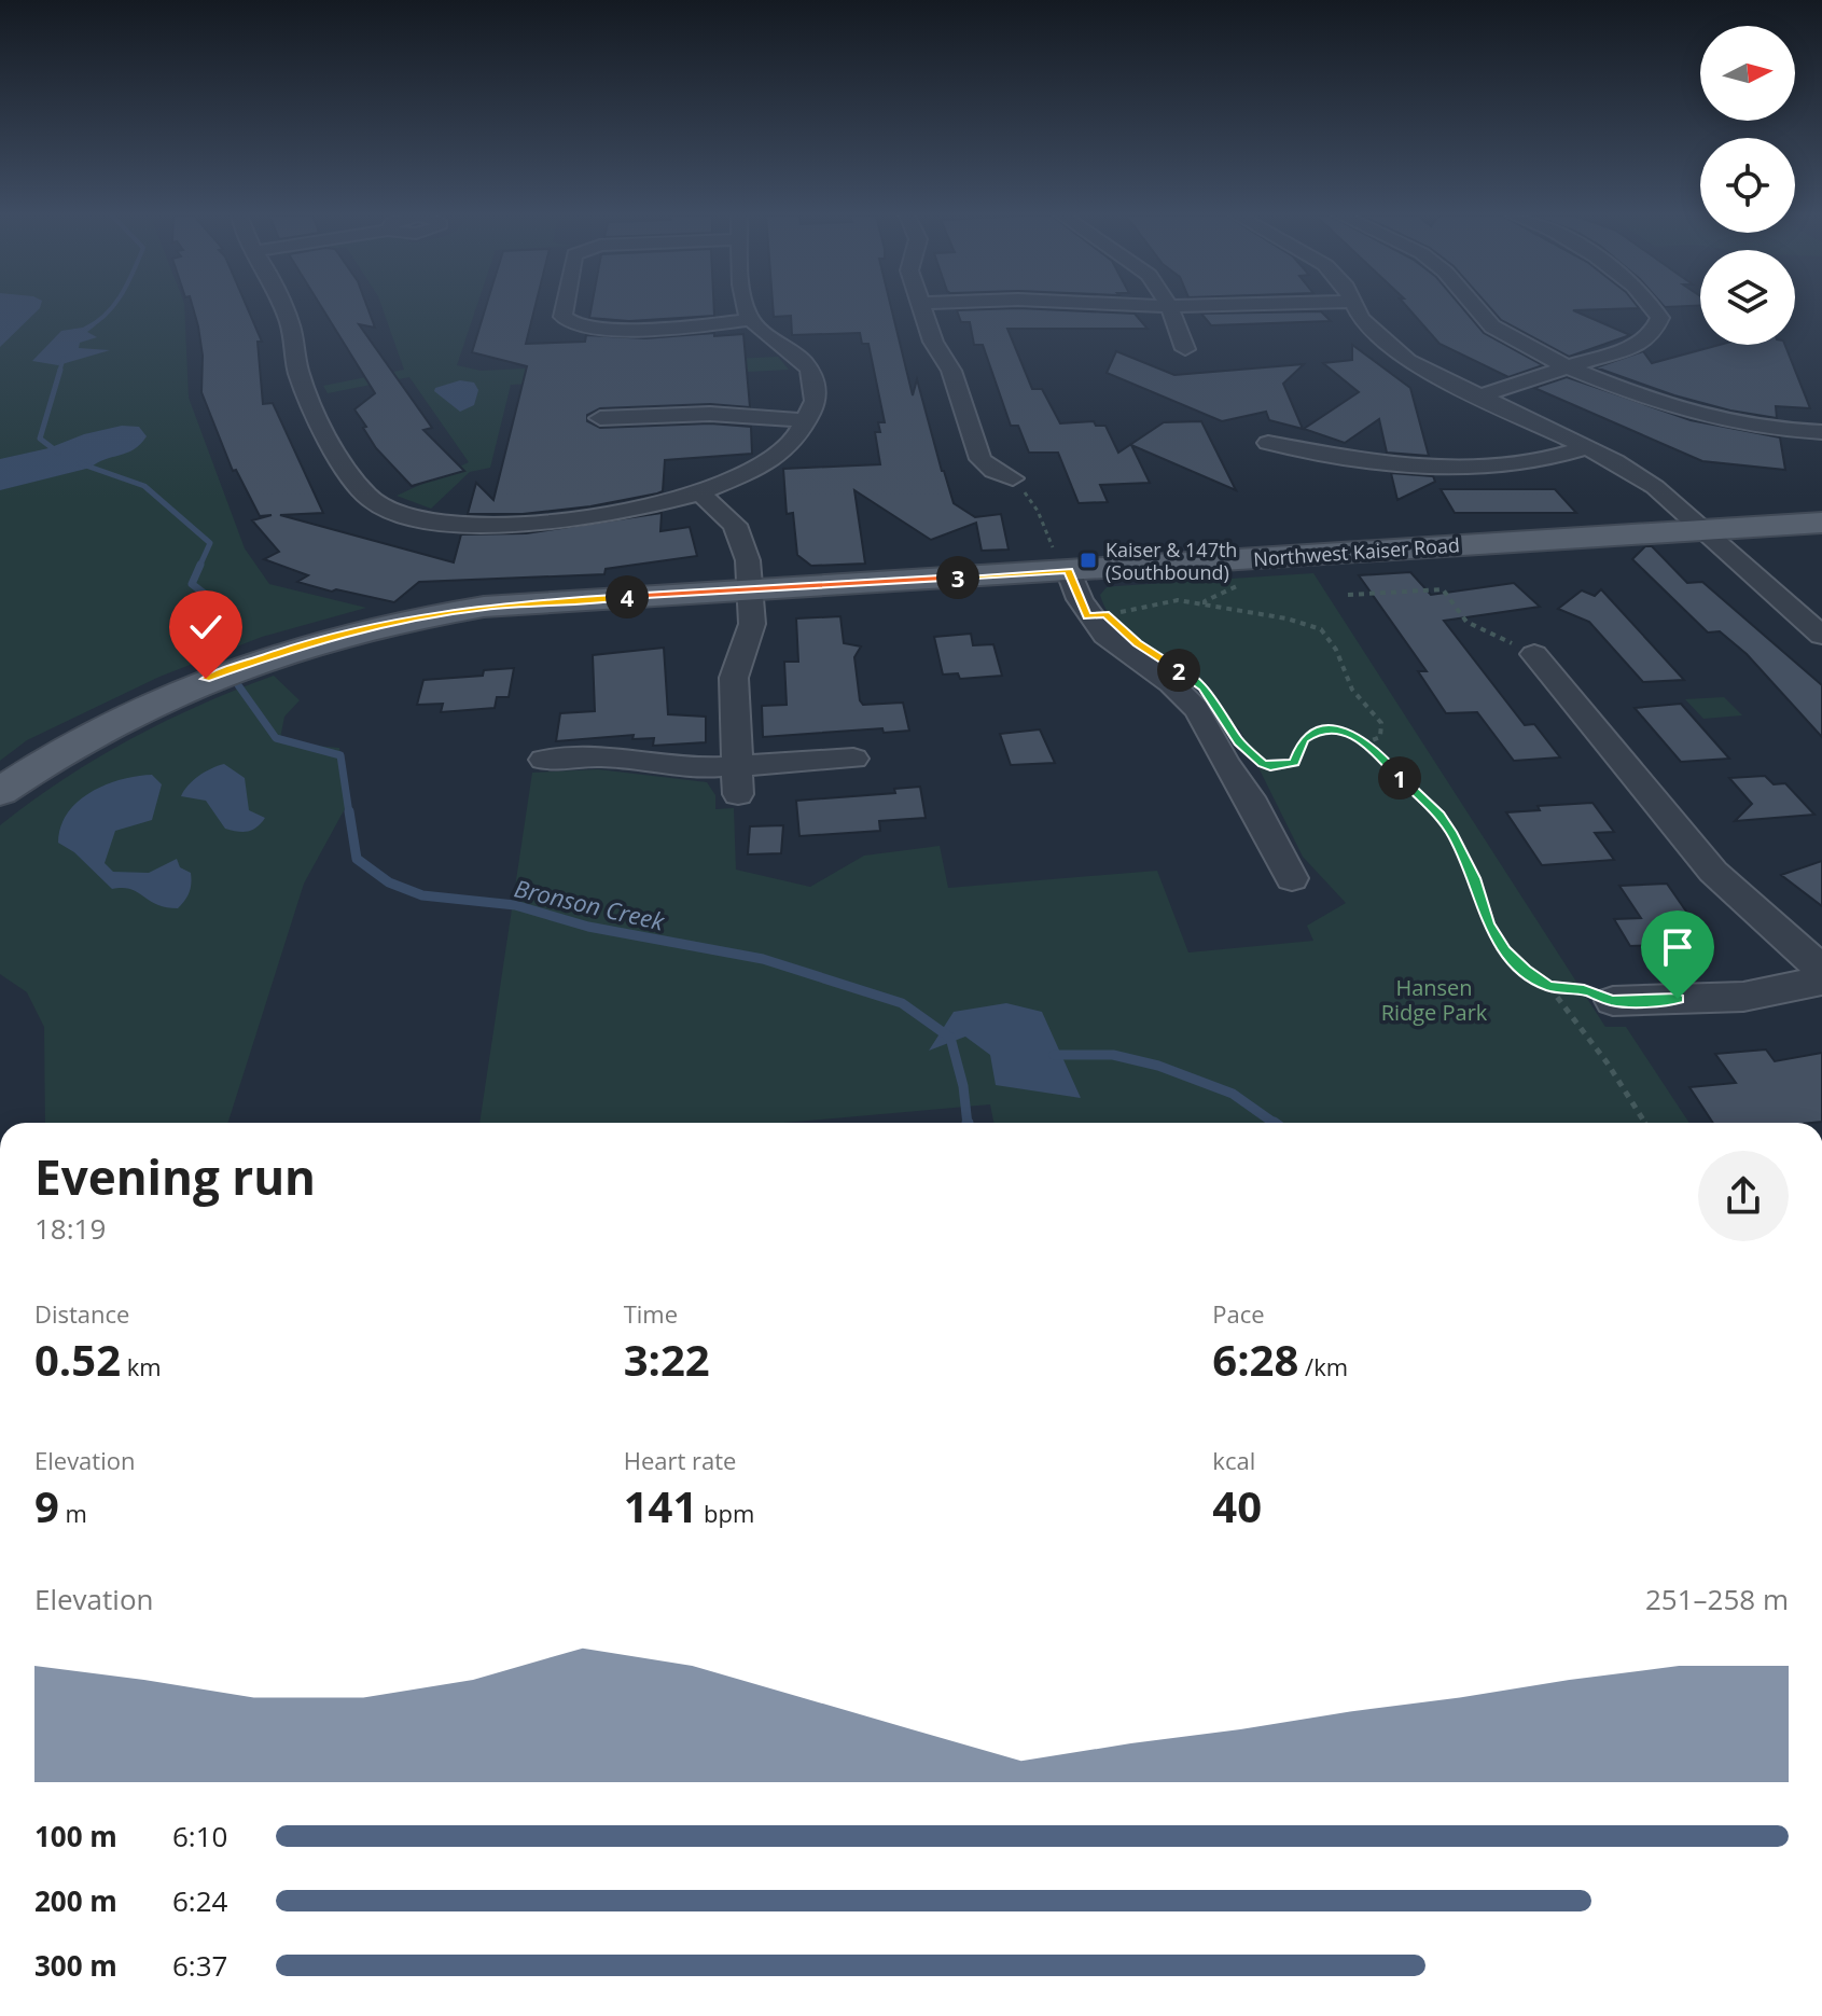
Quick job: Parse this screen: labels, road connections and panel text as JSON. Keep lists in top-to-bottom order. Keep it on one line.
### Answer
{"streets":{"main road":["Northwest Kaiser Road"]},"water":["Bronson Creek"],"parks":["Hansen Ridge Park"],"places":{"transit":["Kaiser & 147th (Southbound)"]},"north":"right","page":{"pins":["3","4","2","1"],"heading":["Evening run","18:19"],"stats":[["Distance","0.52 km"],["Time","3:22"],["Pace","6:28 /km"],["Elevation","9 m"],["Heart rate","141 bpm"],["kcal","40"]],"chart":["Elevation","251–258 m"],"list":[{"name":"100 m","note":"6:10"},{"name":"200 m","note":"6:24"},{"name":"300 m","note":"6:37"}]}}
